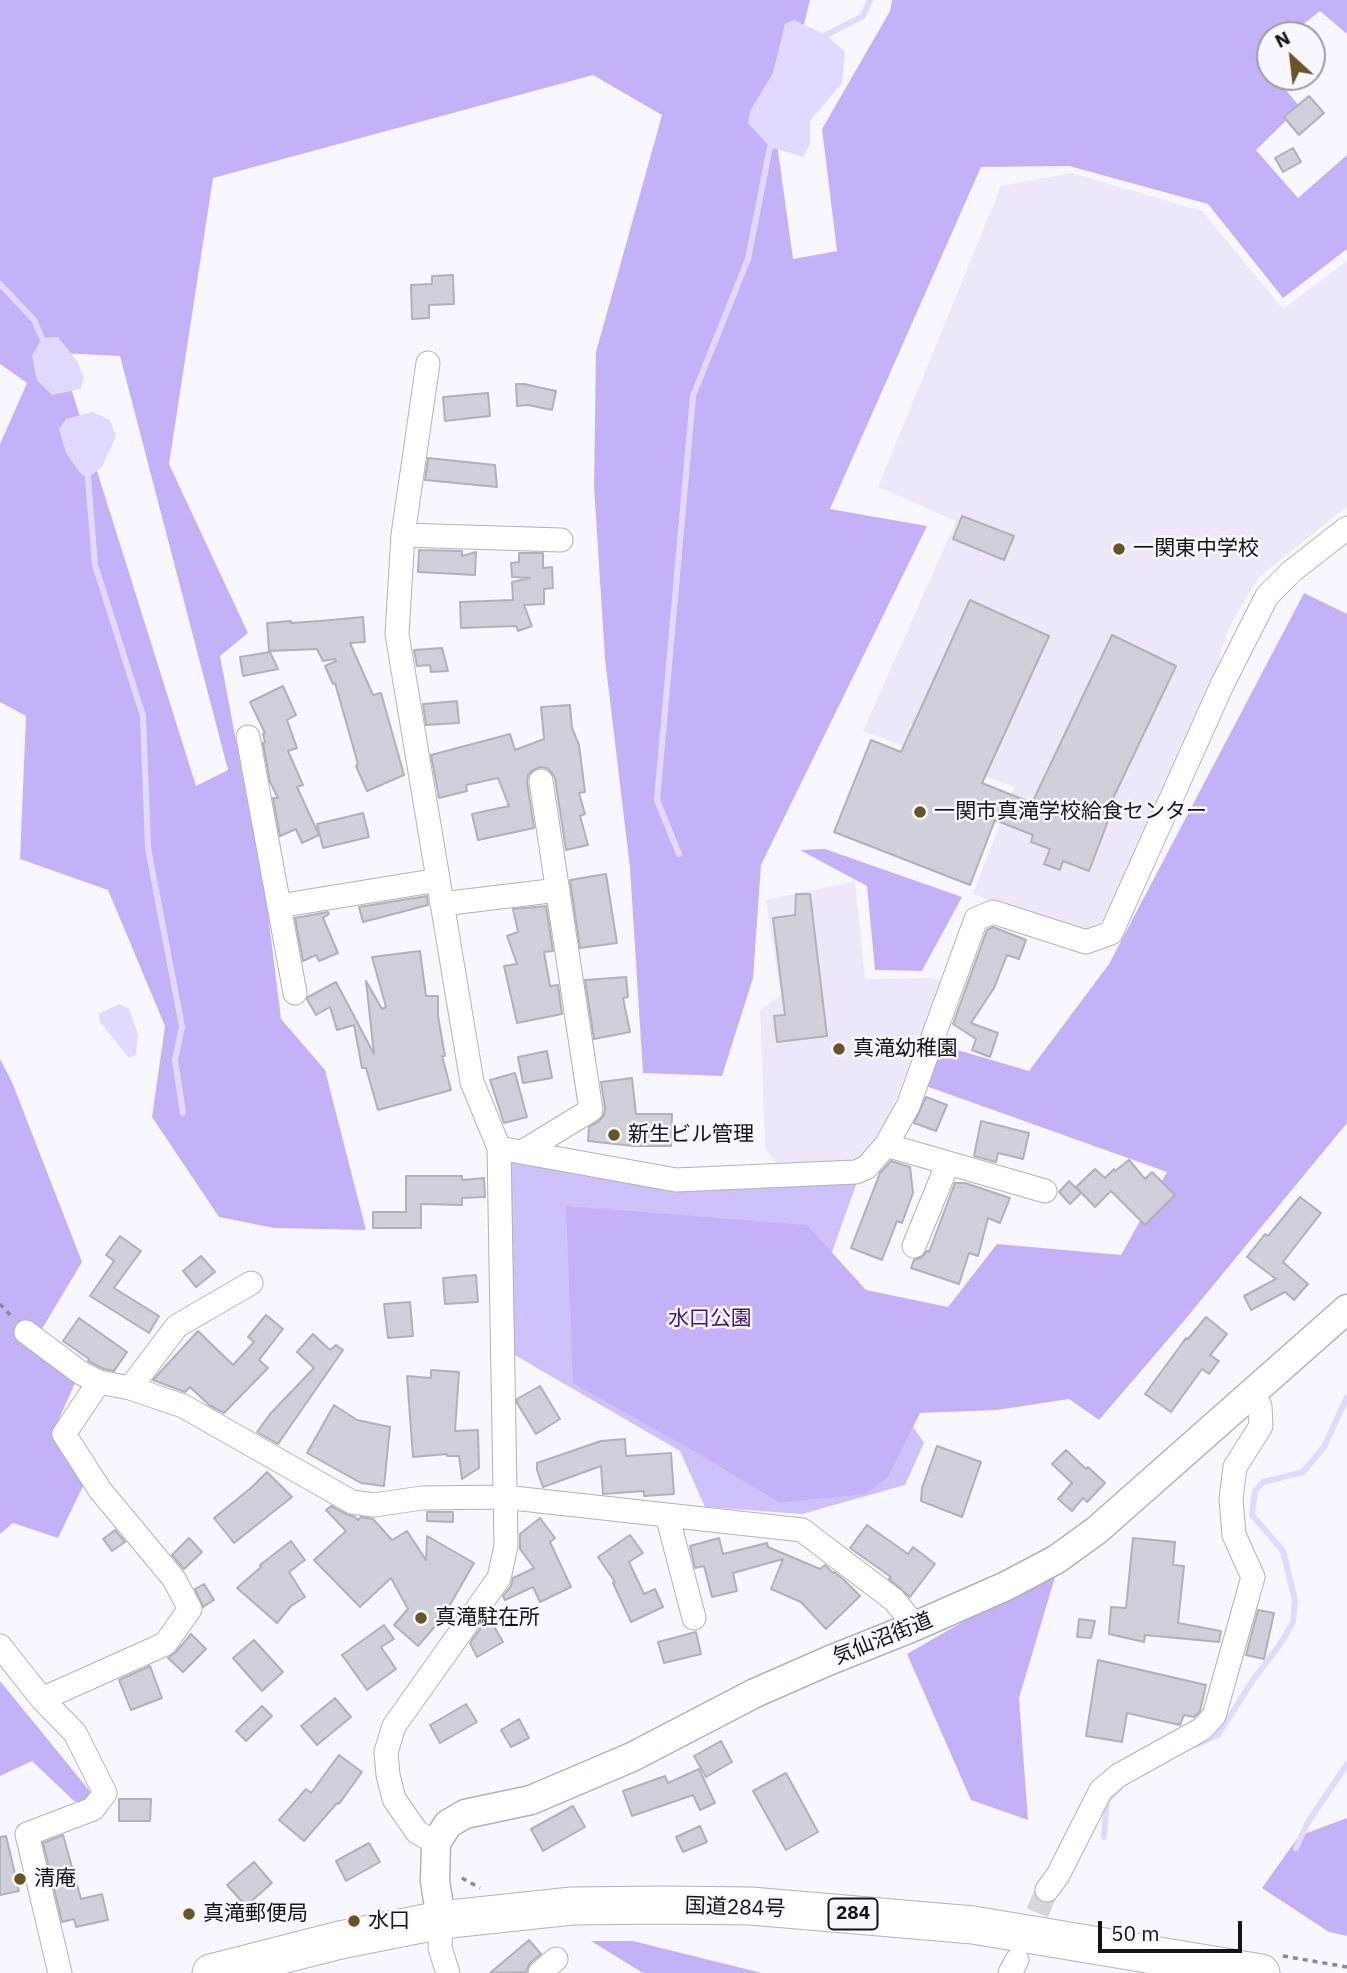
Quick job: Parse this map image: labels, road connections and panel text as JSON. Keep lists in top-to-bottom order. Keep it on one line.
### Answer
{"streets":{"highway":["国道284号","284"],"street":["気仙沼街道"]},"parks":["水口公園"],"places":["一関東中学校","一関市真滝学校給食センター","真滝幼稚園","新生ビル管理","真滝駐在所","清庵","真滝郵便局","水口"],"scale_bar":"50 m","north":"top left"}
